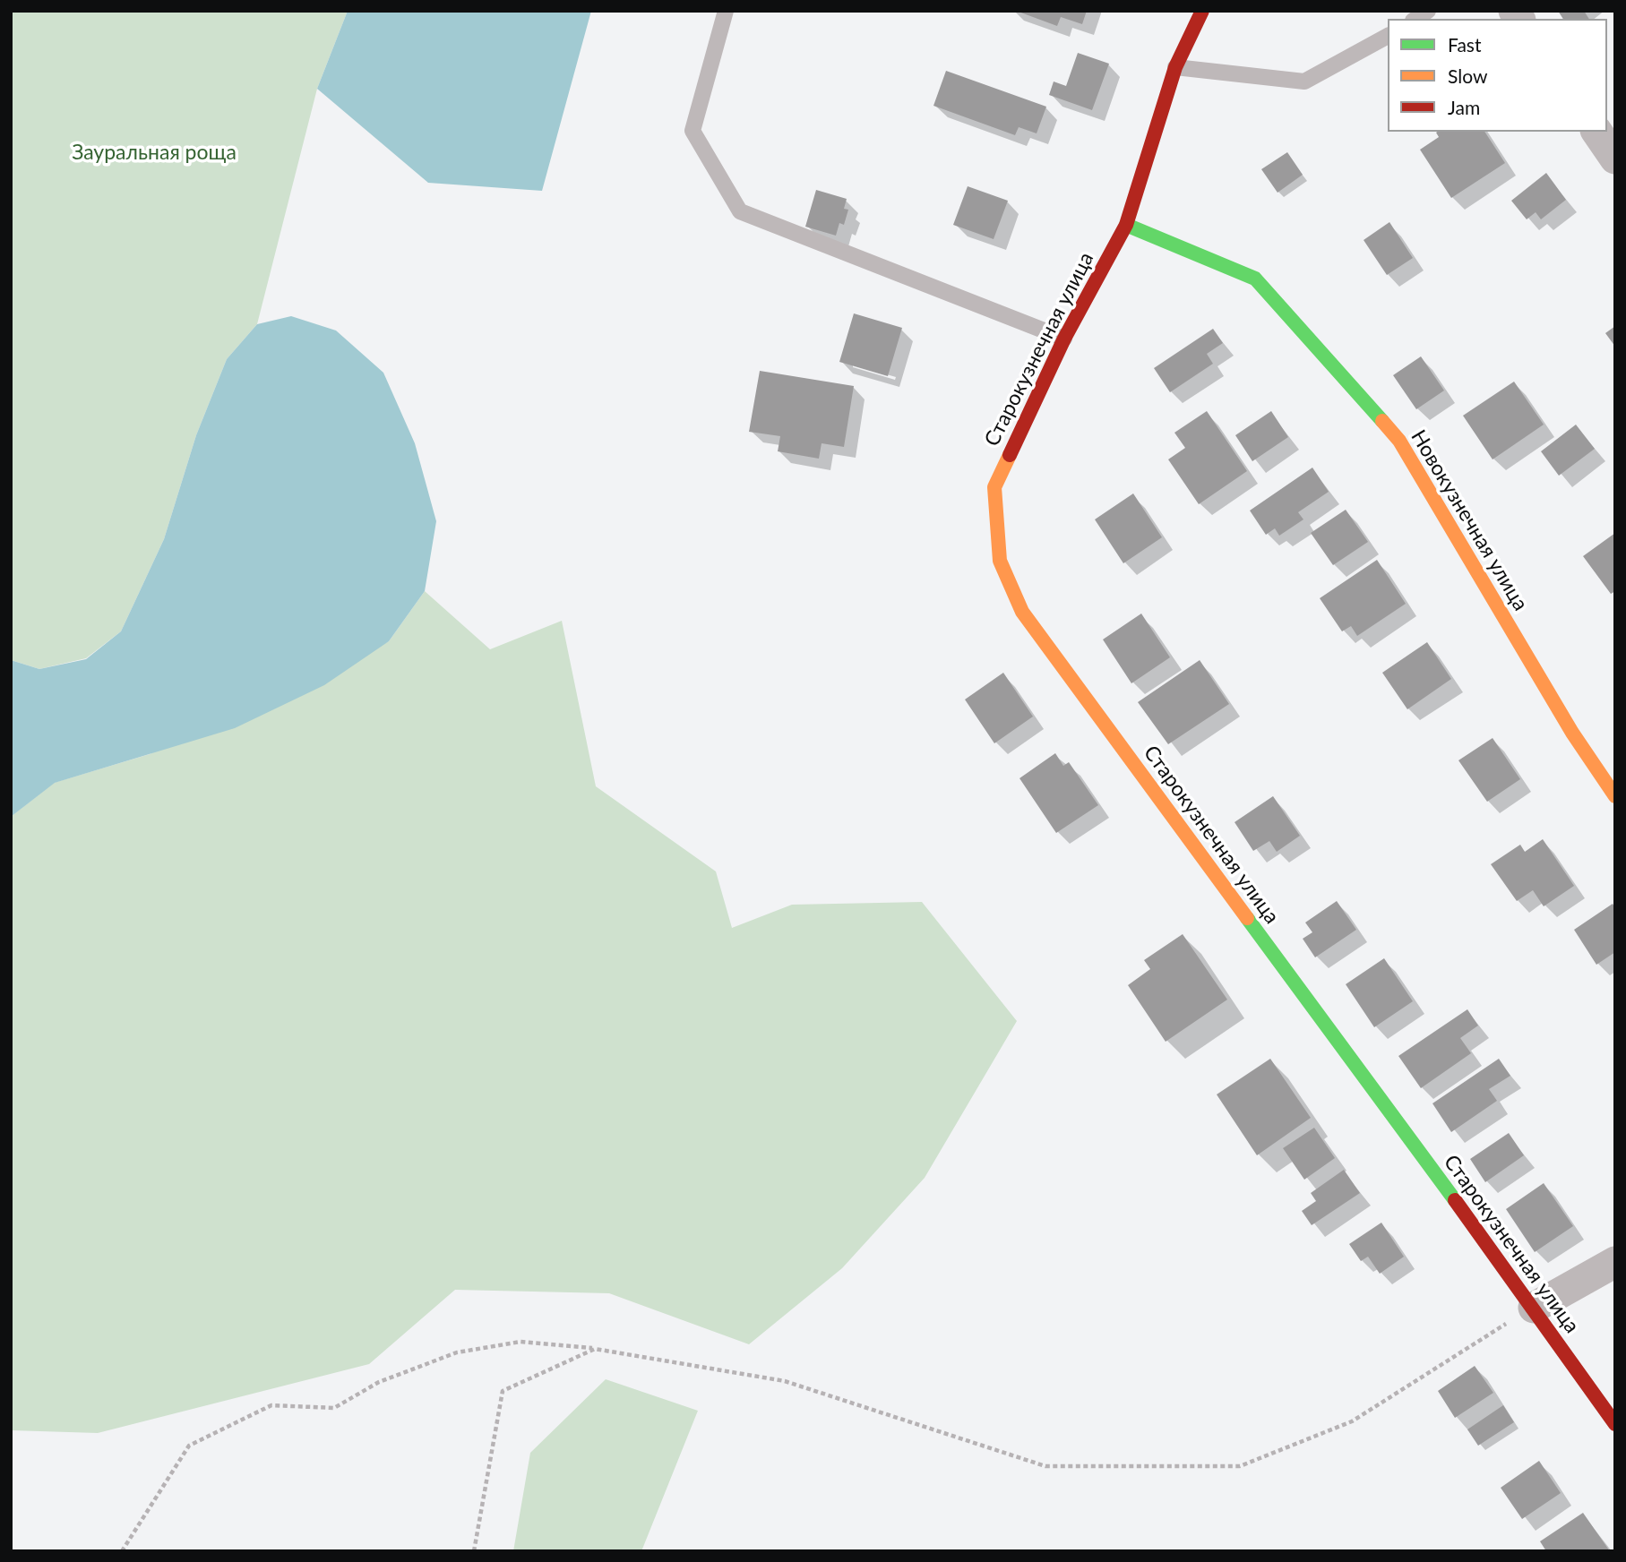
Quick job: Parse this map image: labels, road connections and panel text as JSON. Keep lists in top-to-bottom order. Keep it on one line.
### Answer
{"streets":{"street":["Старокузнечная улица","Новокузнечная улица"]},"crossings":[["Старокузнечная улица","Новокузнечная улица"]],"parks":["Зауральная роща"],"legend":["Fast","Slow","Jam"]}
